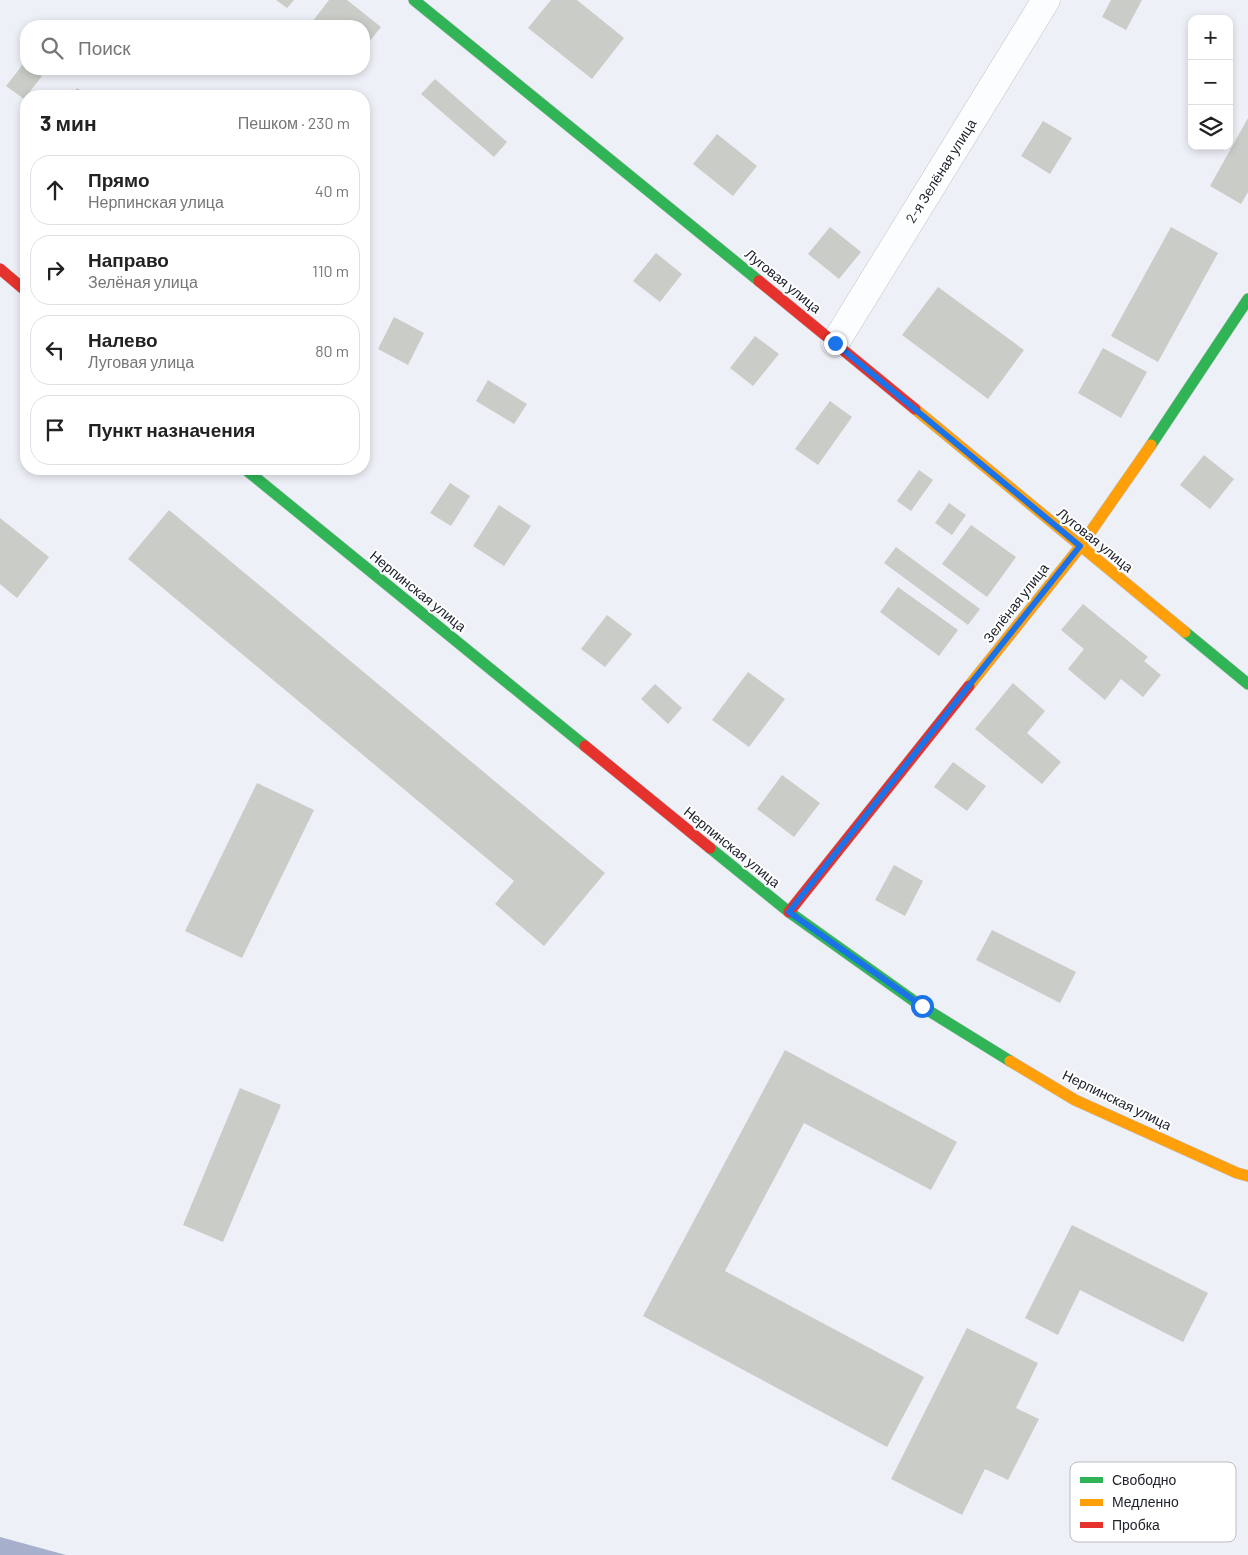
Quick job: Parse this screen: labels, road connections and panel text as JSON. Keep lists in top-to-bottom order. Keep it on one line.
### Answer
{"streets":{"street":["2-я Зелёная улица","Луговая улица","Нерпинская улица","Зелёная улица"]},"crossings":[["2-я Зелёная улица","Луговая улица"],["Луговая улица","Зелёная улица"],["Нерпинская улица","Зелёная улица"]],"legend":["Свободно","Медленно","Пробка"],"page":{"map_buttons":["+","−"],"search":"Поиск","heading":["3 мин","Пешком · 230 m"],"list":[["Прямо","Нерпинская улица","40 m"],["Направо","Зелёная улица","110 m"],["Налево","Луговая улица","80 m"],"Пункт назначения"]}}
